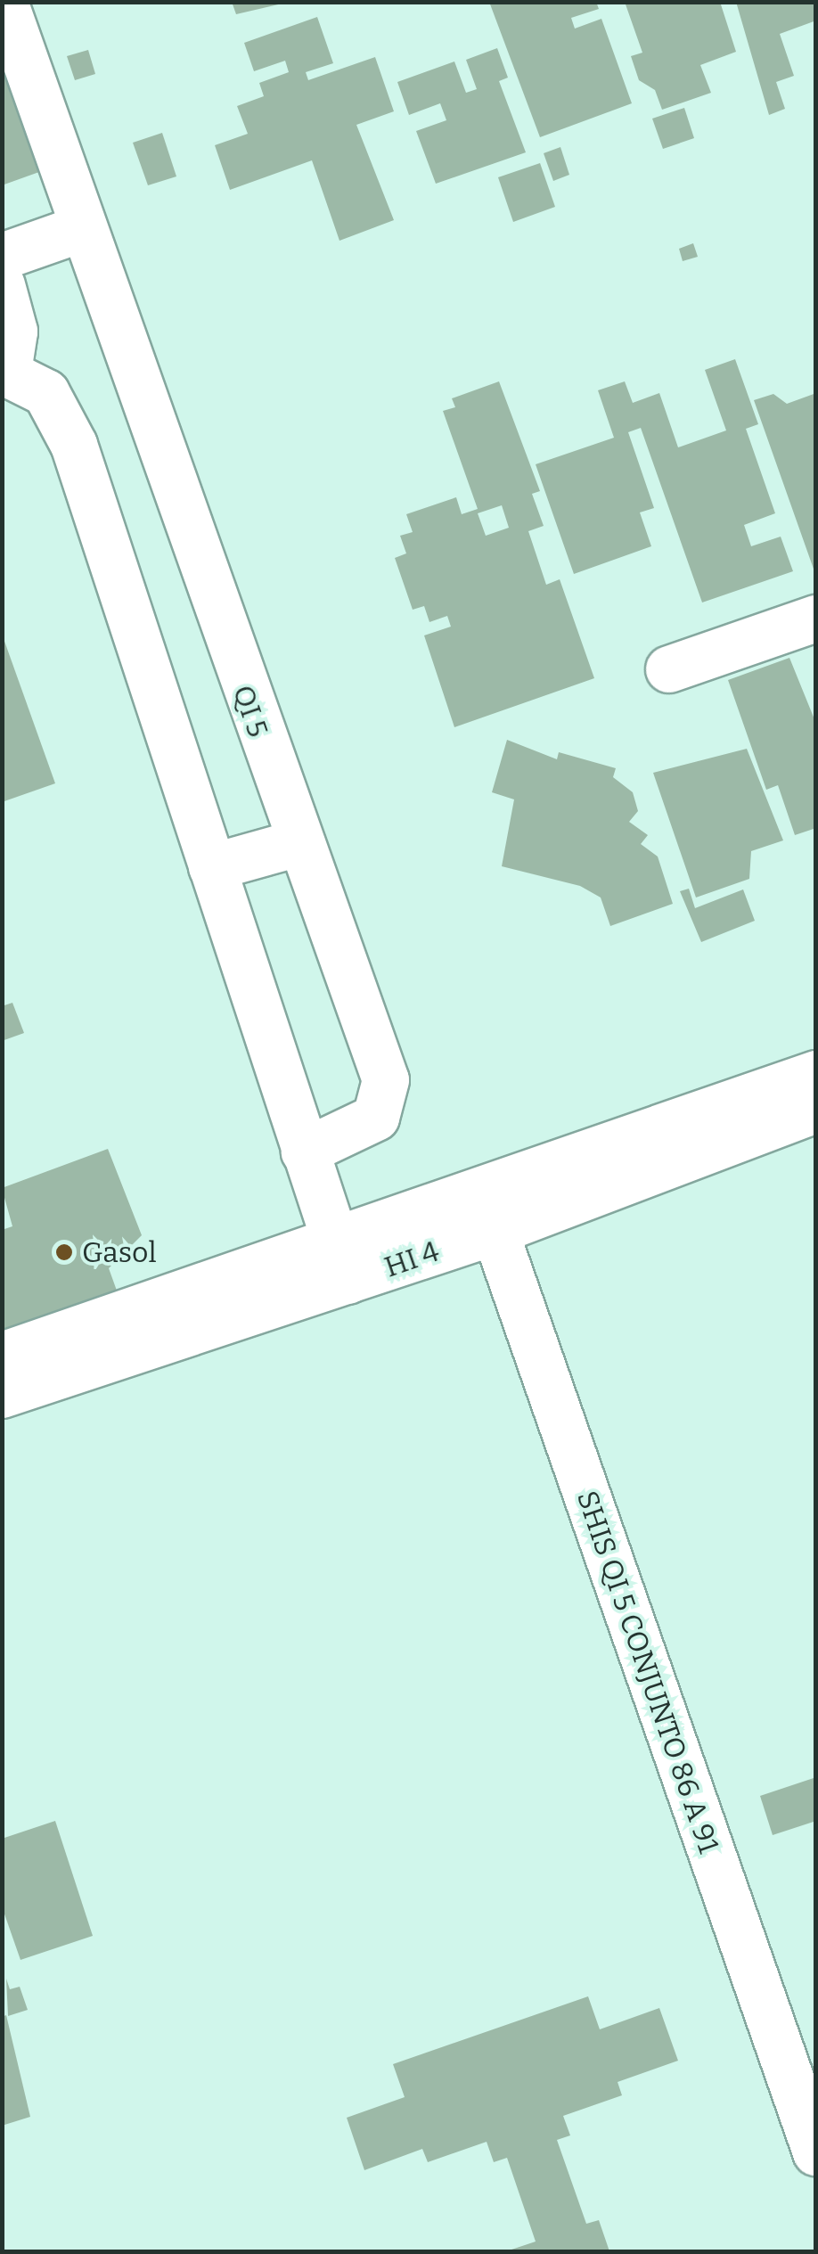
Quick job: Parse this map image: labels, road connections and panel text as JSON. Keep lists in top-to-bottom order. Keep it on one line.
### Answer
{"streets":{"street":["QI 5","HI 4","SHIS QI 5 CONJUNTO 86 A 91"]},"crossings":[["HI 4","SHIS QI 5 CONJUNTO 86 A 91"]],"places":["Gasol"]}
